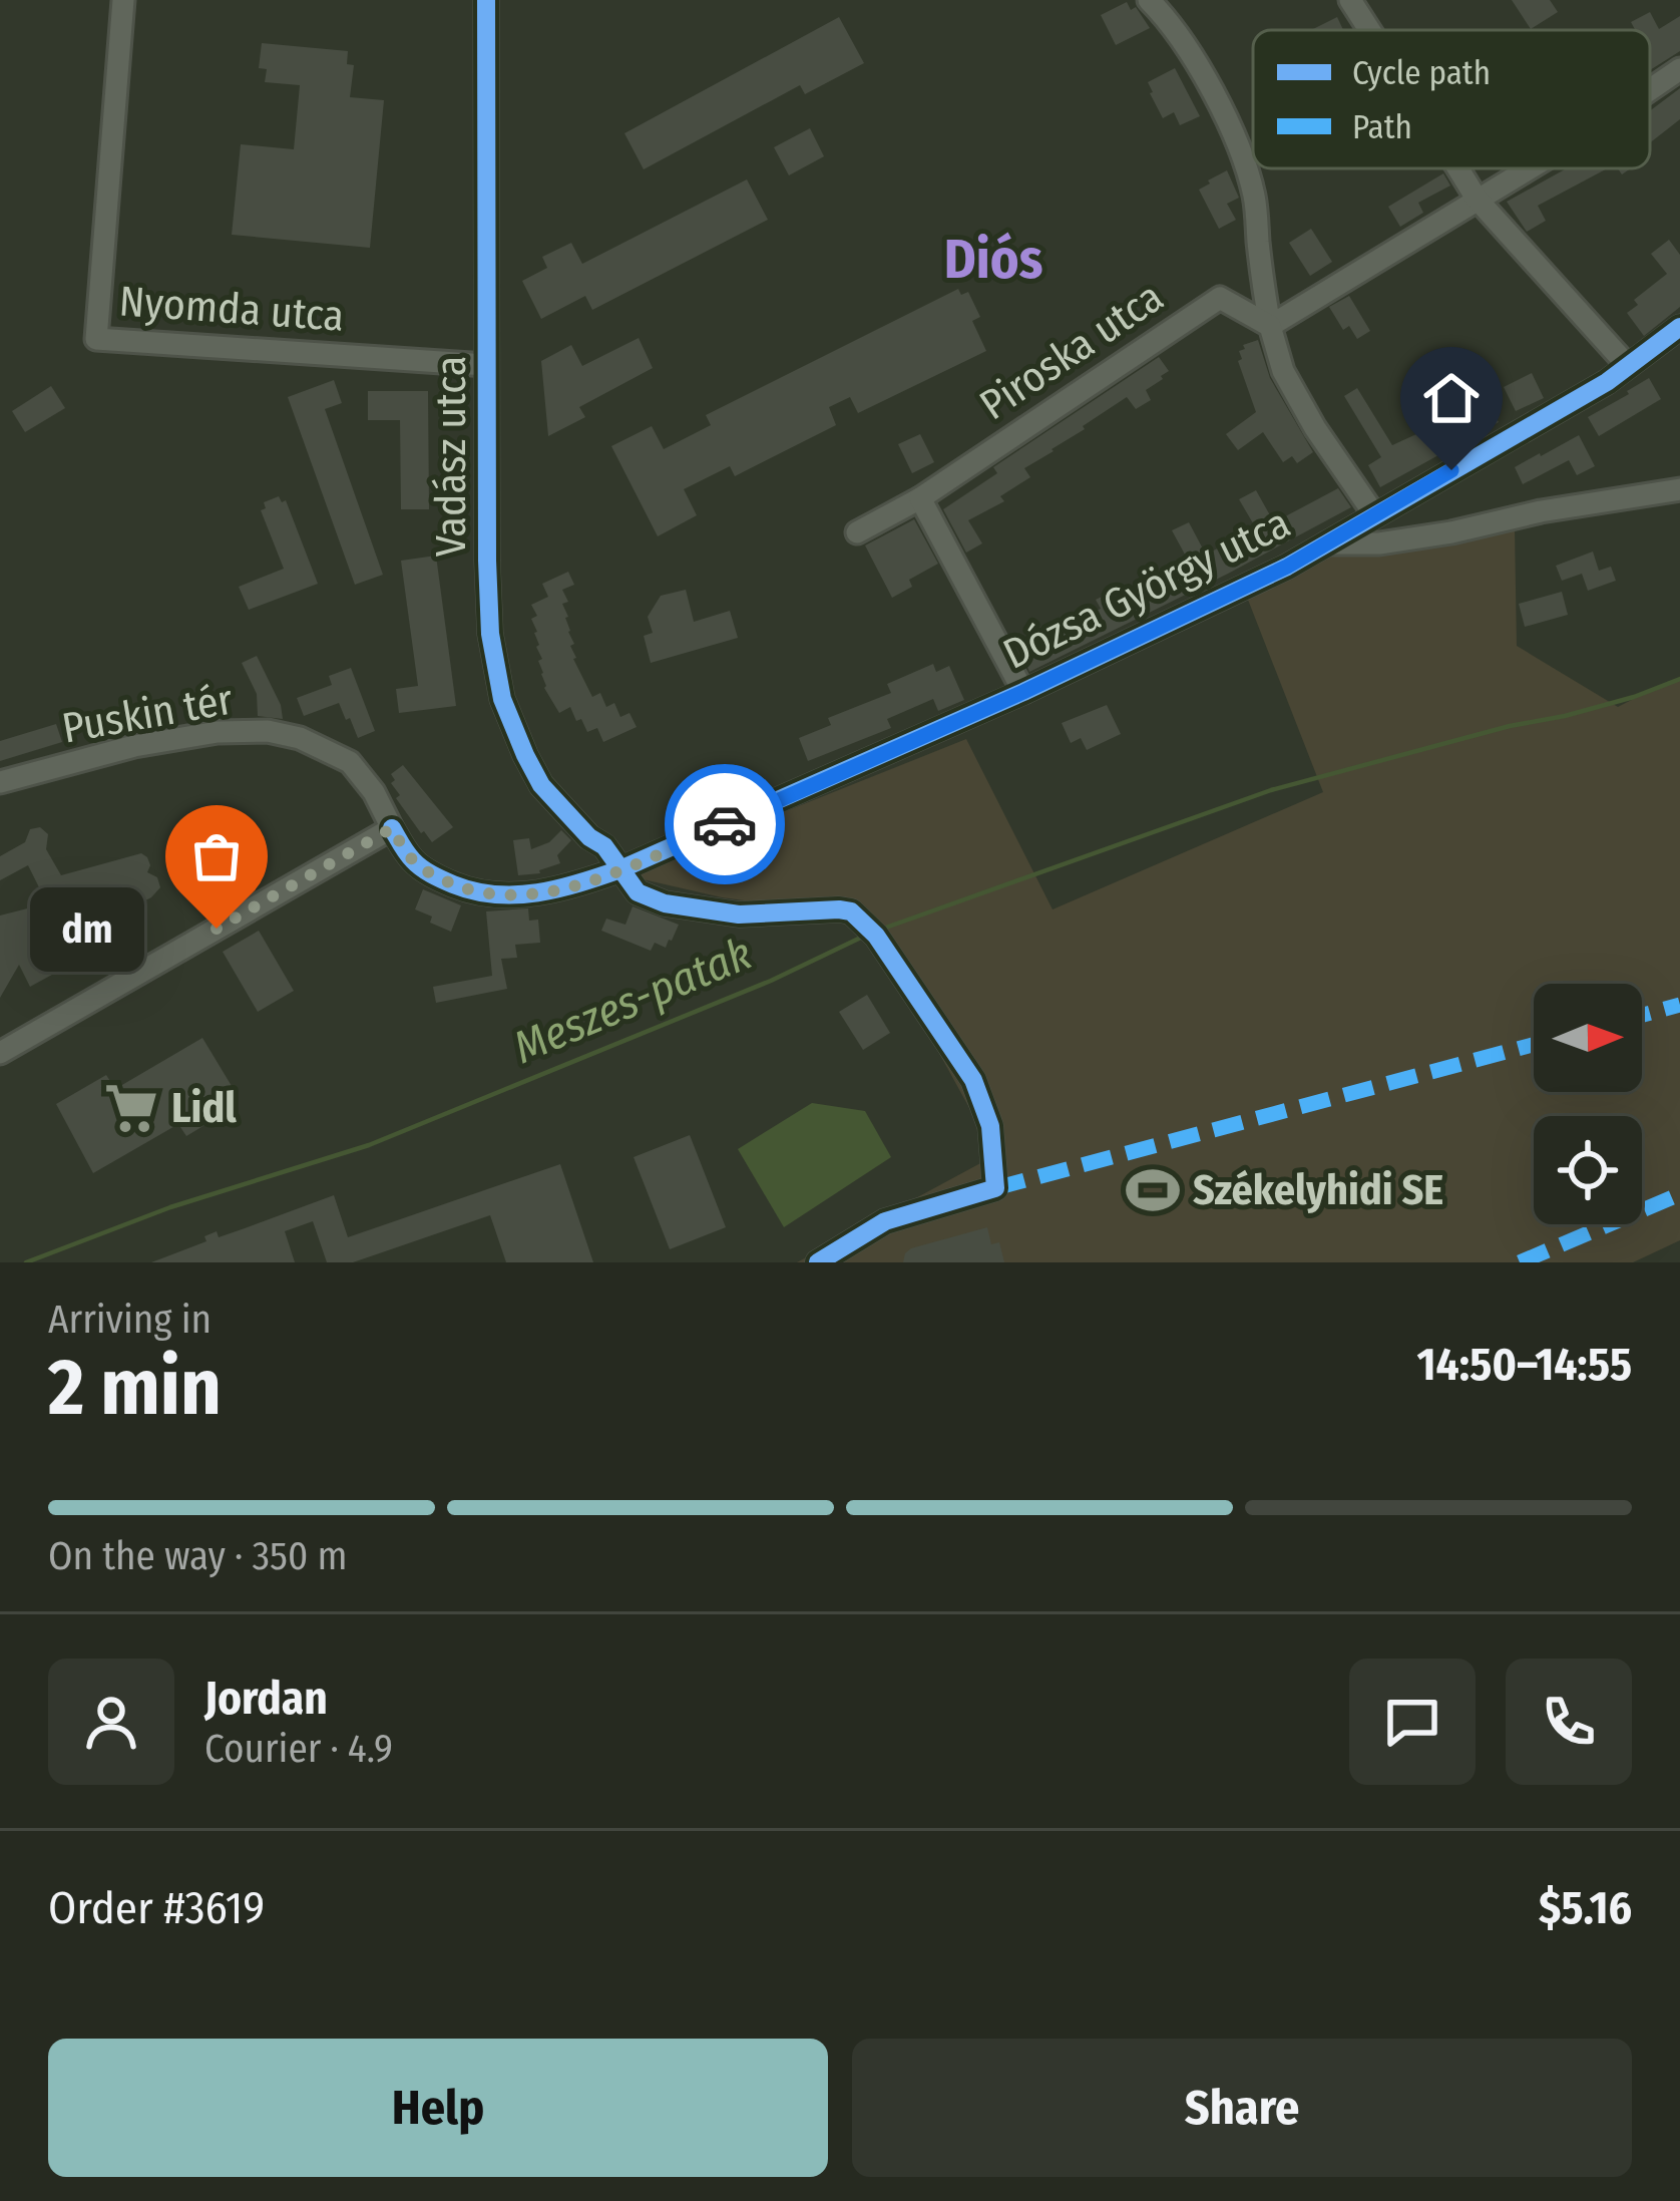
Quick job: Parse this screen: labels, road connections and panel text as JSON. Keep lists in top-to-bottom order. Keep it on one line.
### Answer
{"streets":{"street":["Nyomda utca","Piroska utca","Vadász utca","Dózsa György utca","Puskin tér"]},"crossings":[["Nyomda utca","Vadász utca"],["Vadász utca","Dózsa György utca"],["Dózsa György utca","Puskin tér"]],"districts":["Diós"],"water":["Meszes-patak"],"places":{"other":["dm"],"supermarket":["Lidl"],"sports":["Székelyhidi SE"]},"legend":["Cycle path","Path"],"north":"right","page":{"bubble":"dm","heading":["2 min","Arriving in","14:50–14:55"],"panel":["Jordan","Courier · 4.9","Order #3619","$5.16"],"bar":"On the way · 350 m","buttons":["Help","Share"]}}
